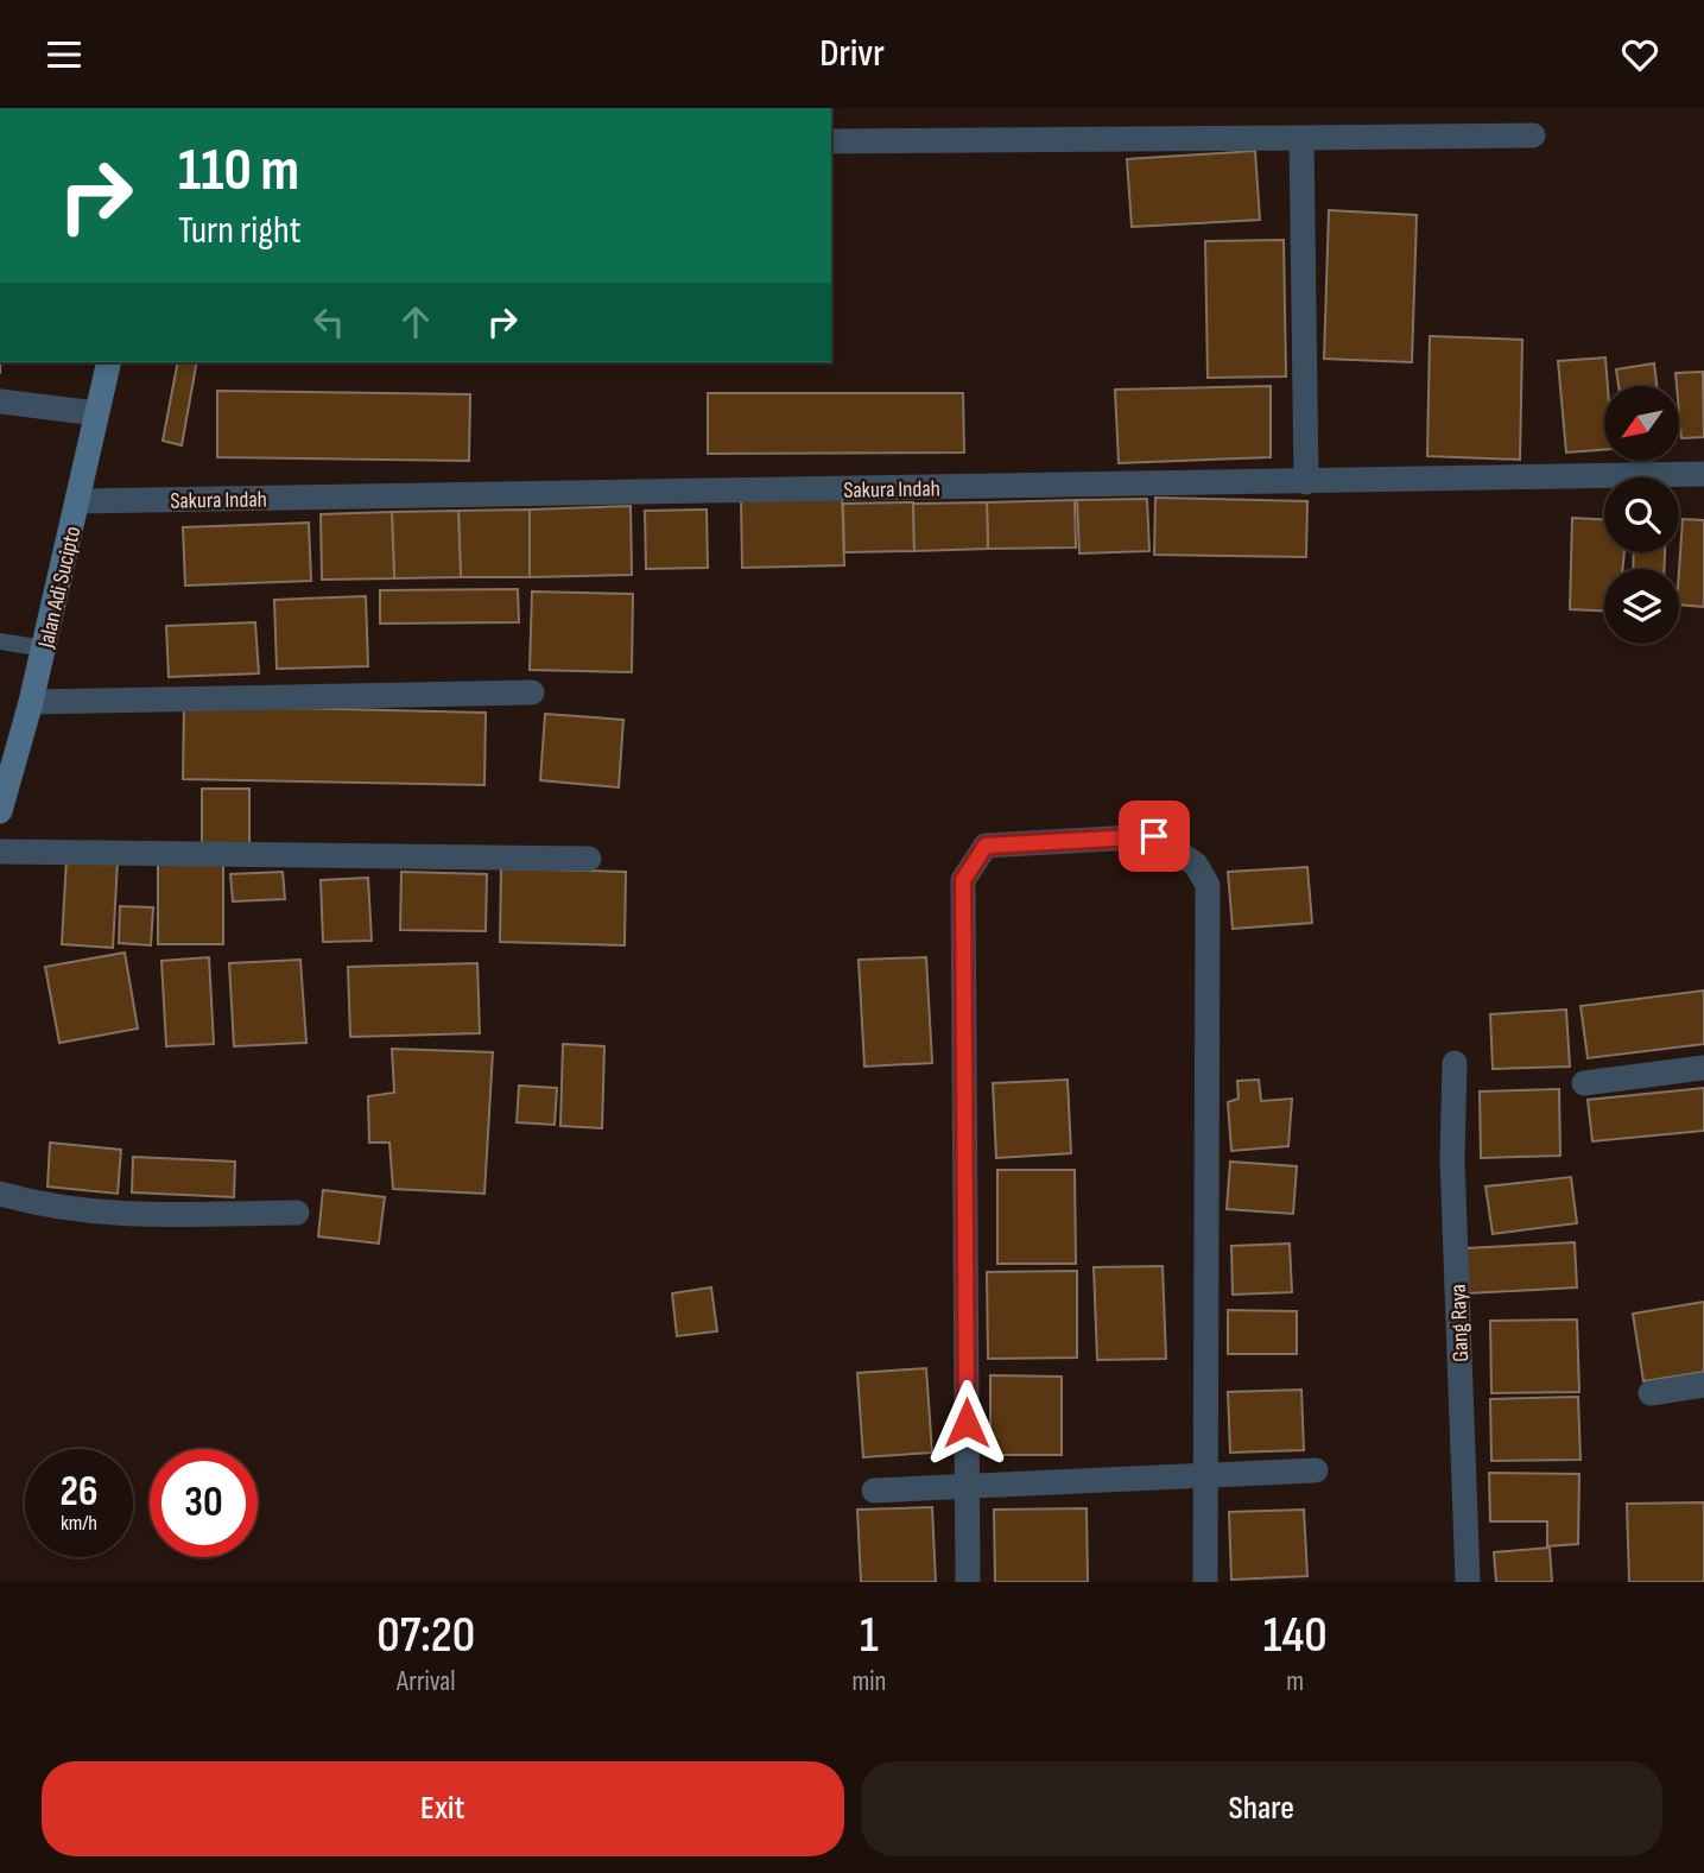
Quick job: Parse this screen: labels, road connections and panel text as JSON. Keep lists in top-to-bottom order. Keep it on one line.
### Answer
{"streets":{"main road":["Jalan Adi Sucipto"],"street":["Sakura Indah","Gang Raya"]},"crossings":[["Sakura Indah","Jalan Adi Sucipto"]],"north":"bottom left","page":{"header":"Drivr","turn":["110 m","Turn right"],"speed":"26 km/h","limit":"30","eta":["07:20","Arrival","1","min","140","m"],"buttons":["Exit","Share"]}}
